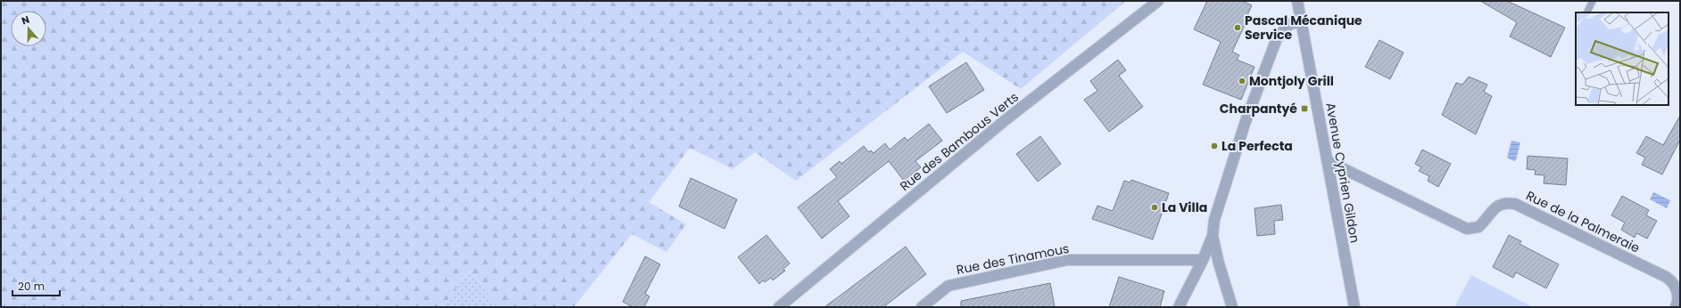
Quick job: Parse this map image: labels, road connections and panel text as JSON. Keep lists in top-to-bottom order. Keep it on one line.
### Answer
{"streets":{"street":["Rue des Bambous Verts","Avenue Cyprien Gildon","Rue de la Palmeraie","Rue des Tinamous"]},"crossings":[["Avenue Cyprien Gildon","Rue de la Palmeraie"]],"places":{"other":["Pascal Mécanique Service","Montjoly Grill","La Perfecta","La Villa"],"transit":["Charpantyé"]},"scale_bar":"20 m","north":"top"}
